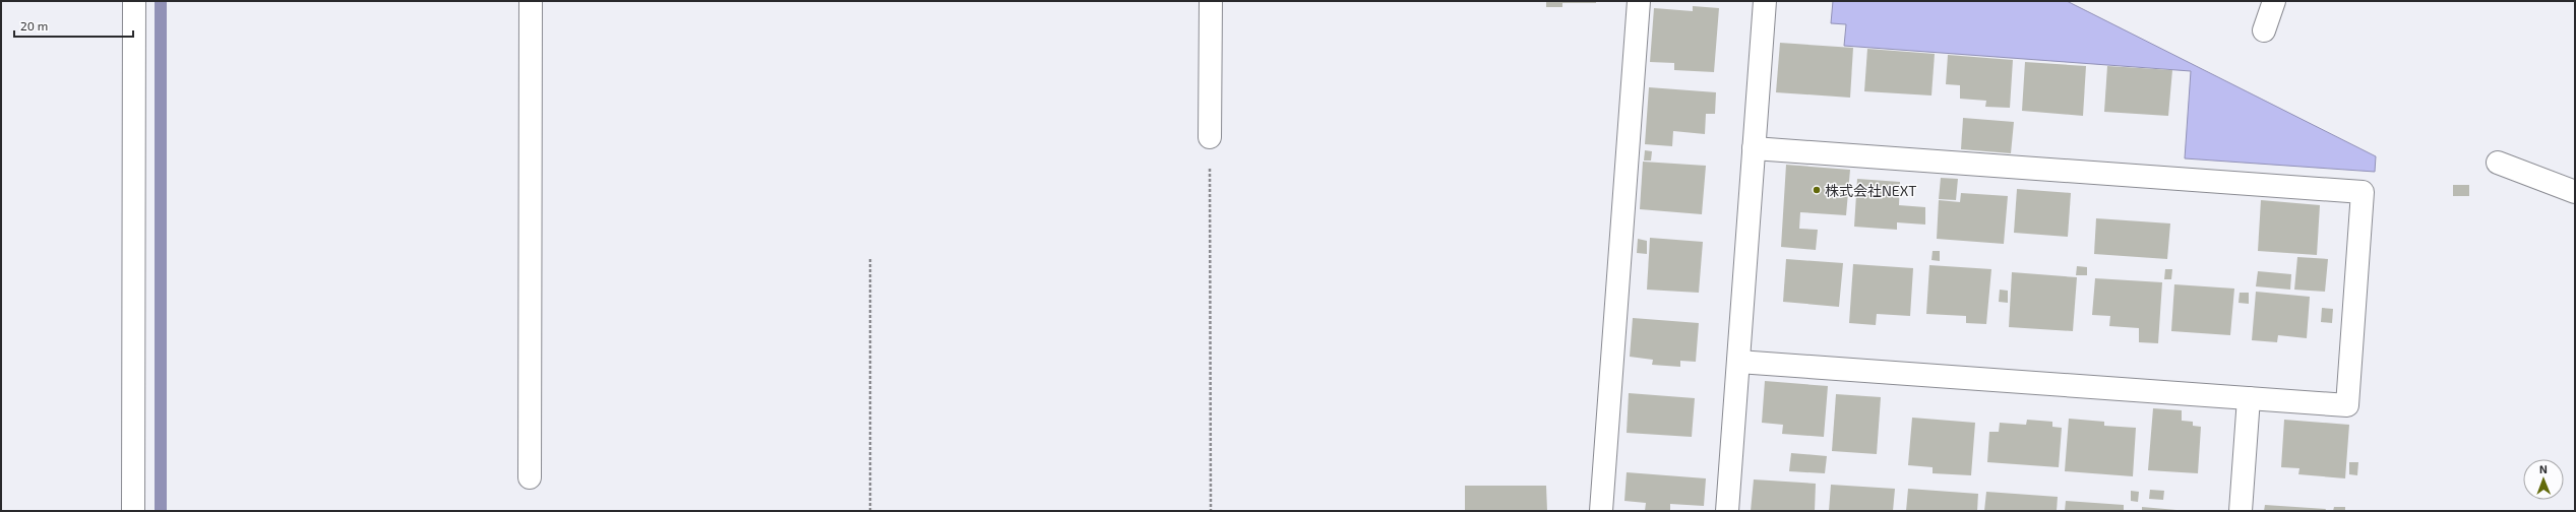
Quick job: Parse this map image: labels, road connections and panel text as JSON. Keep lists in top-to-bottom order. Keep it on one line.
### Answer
{"places":["株式会社NEXT"],"scale_bar":"20 m","north":"top"}
